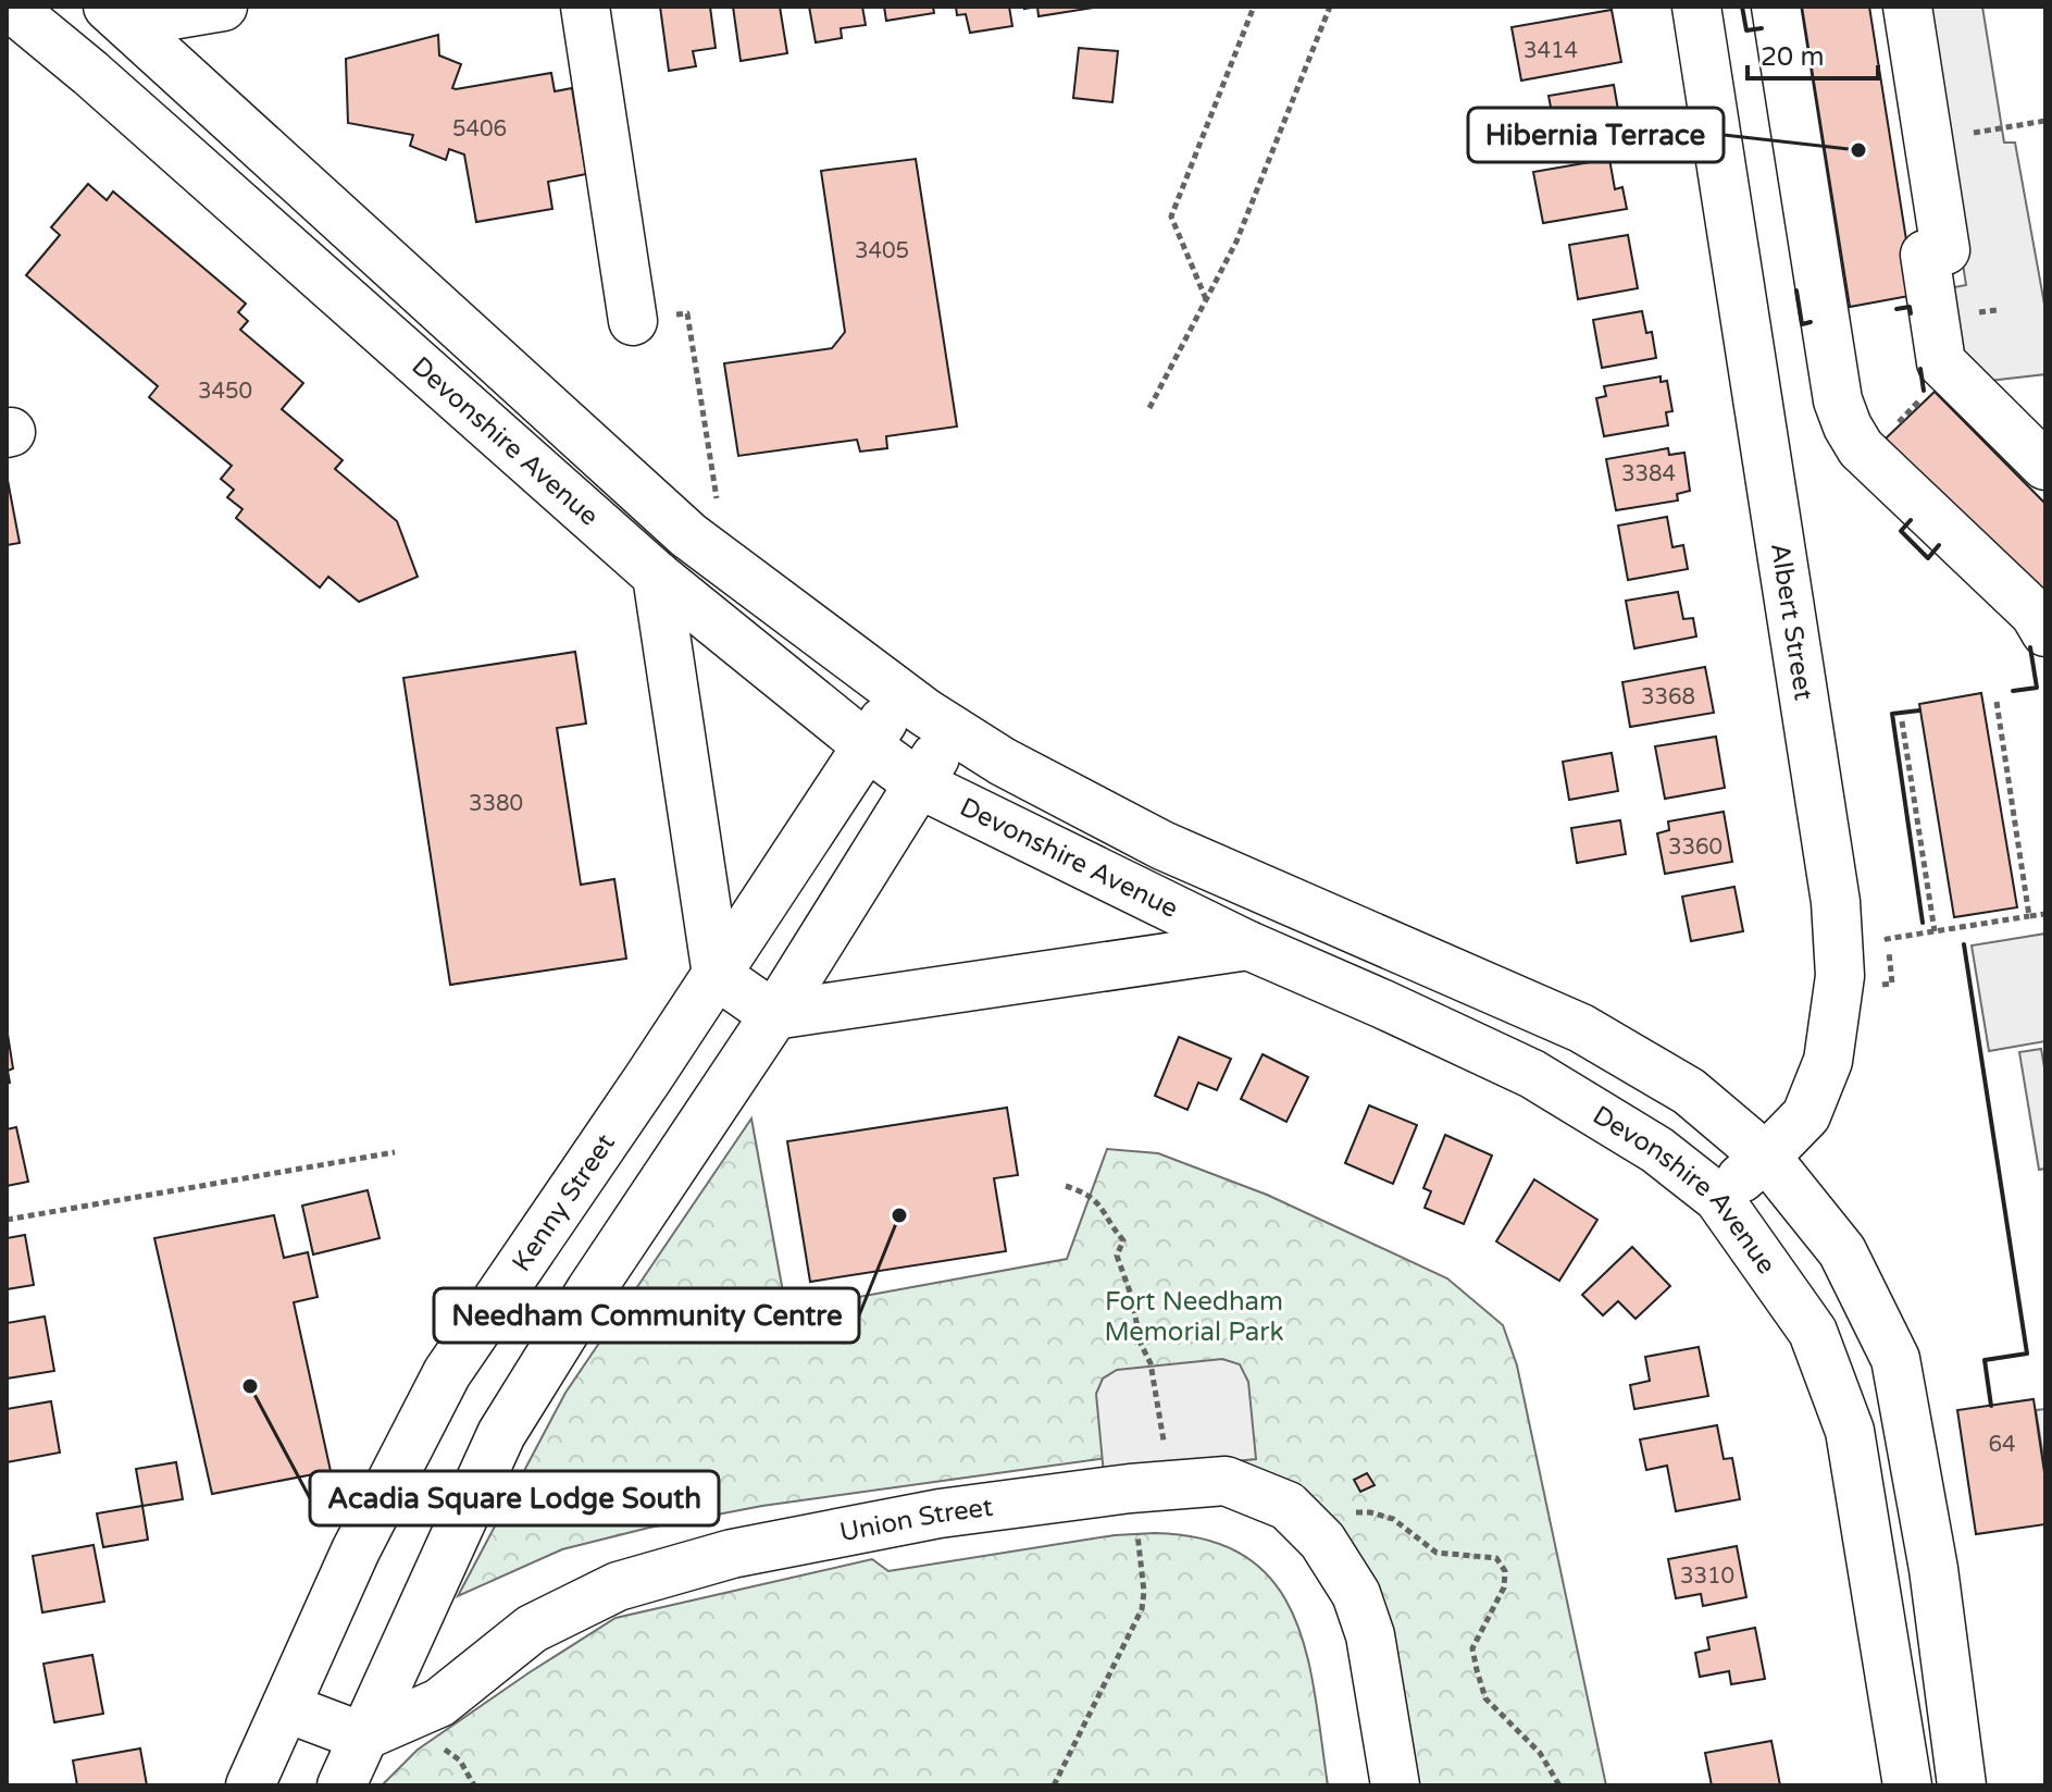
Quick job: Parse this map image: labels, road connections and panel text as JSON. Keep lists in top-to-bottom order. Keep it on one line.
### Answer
{"streets":{"street":["Devonshire Avenue","Albert Street","Kenny Street","Union Street"]},"crossings":[["Devonshire Avenue","Albert Street"],["Devonshire Avenue","Kenny Street"]],"parks":["Fort Needham Memorial Park"],"places":["Hibernia Terrace","Needham Community Centre","Acadia Square Lodge South"],"house_numbers":["3414","5406","3405","3450","3384","3368","3380","3360","64","3310"],"scale_bar":"20 m"}
